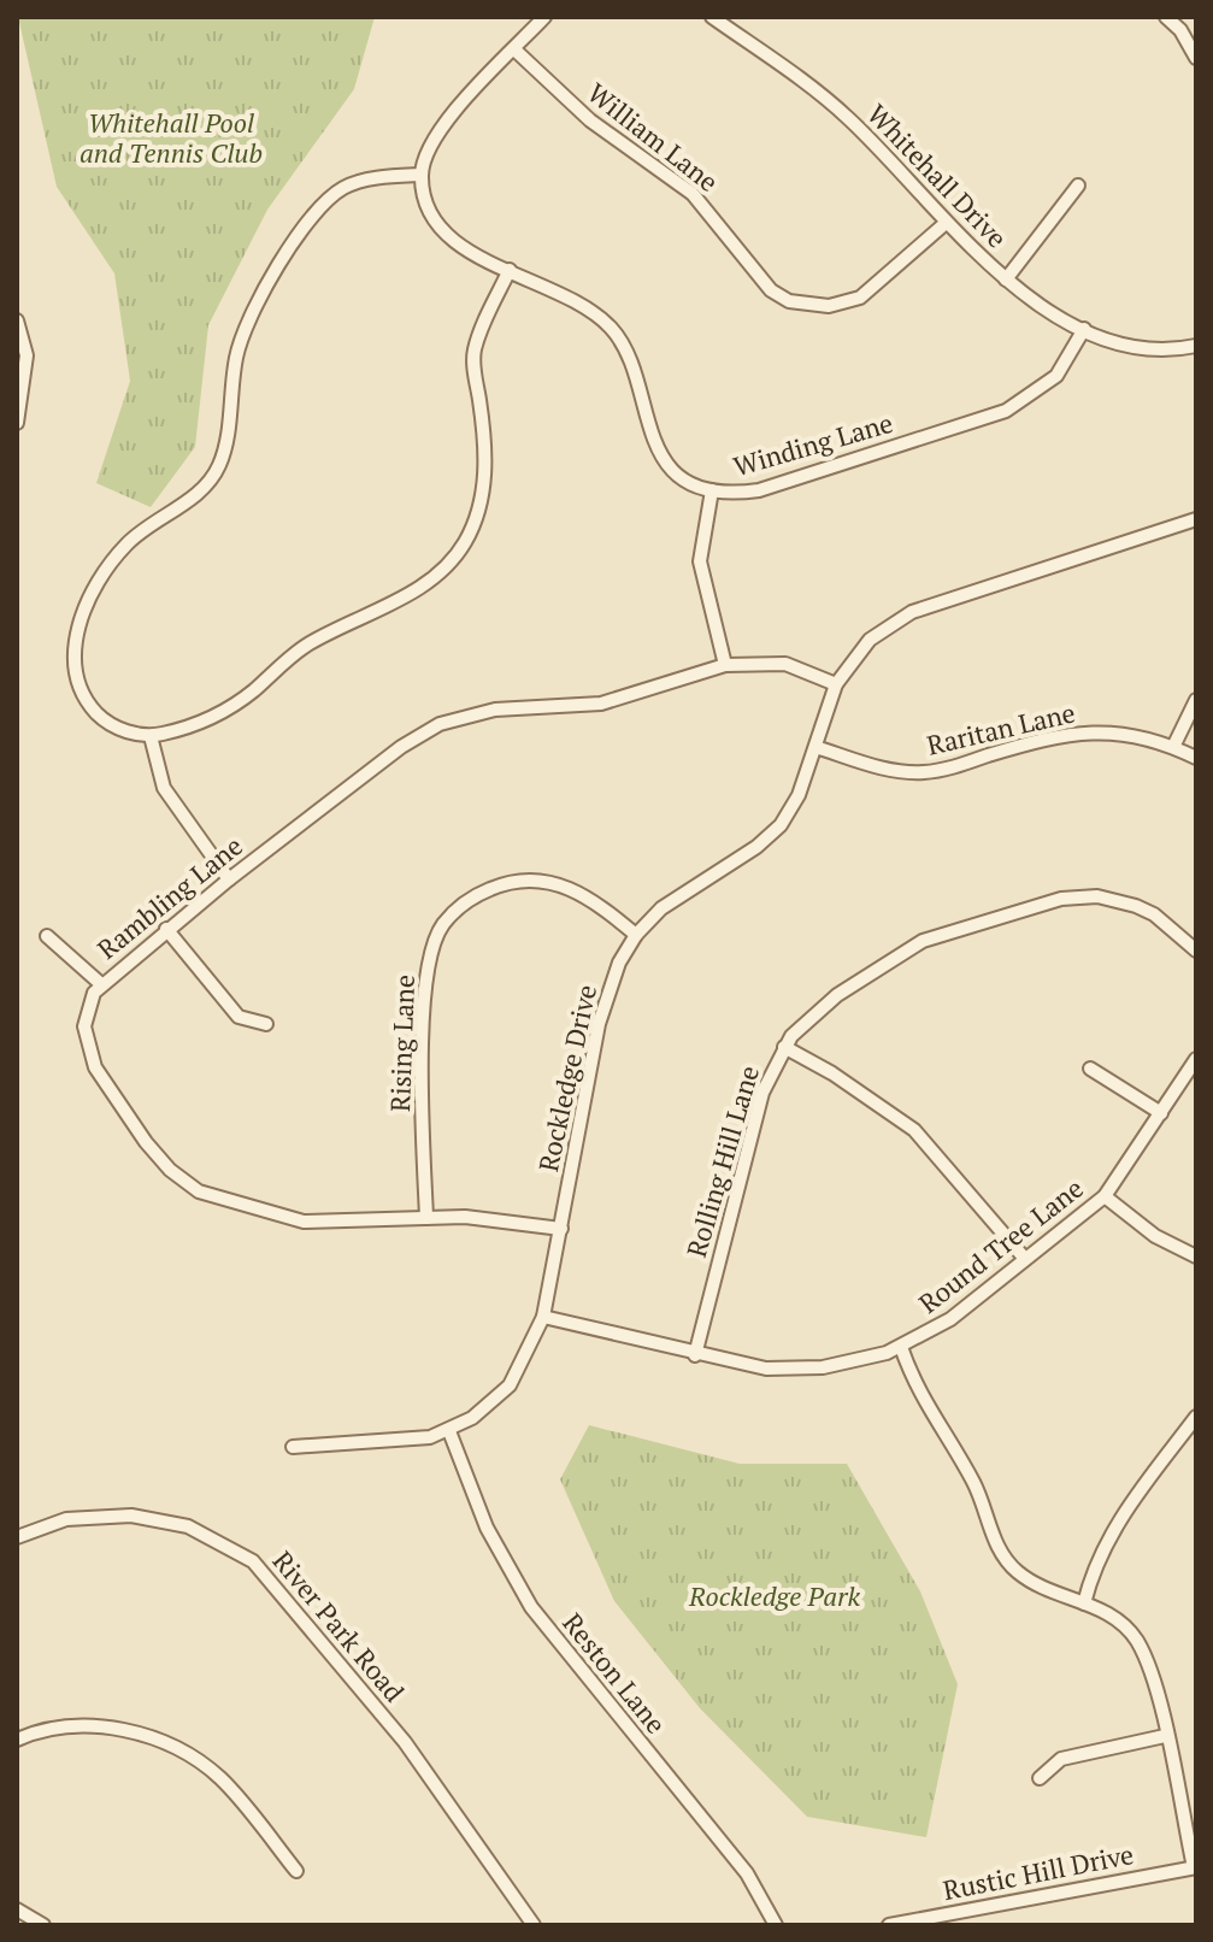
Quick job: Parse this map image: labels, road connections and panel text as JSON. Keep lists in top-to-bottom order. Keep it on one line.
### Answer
{"streets":{"street":["William Lane","Whitehall Drive","Winding Lane","Raritan Lane","Rambling Lane","Rising Lane","Rockledge Drive","Rolling Hill Lane","Round Tree Lane","River Park Road","Reston Lane","Rustic Hill Drive"]},"crossings":[["William Lane","Whitehall Drive"],["Whitehall Drive","Winding Lane"],["Raritan Lane","Rockledge Drive"],["Rambling Lane","Rising Lane"],["Rambling Lane","Rockledge Drive"],["Rising Lane","Rockledge Drive"],["Rockledge Drive","Round Tree Lane"],["Rockledge Drive","Reston Lane"],["Rolling Hill Lane","Round Tree Lane"]],"parks":["Whitehall Pool and Tennis Club","Rockledge Park"]}
